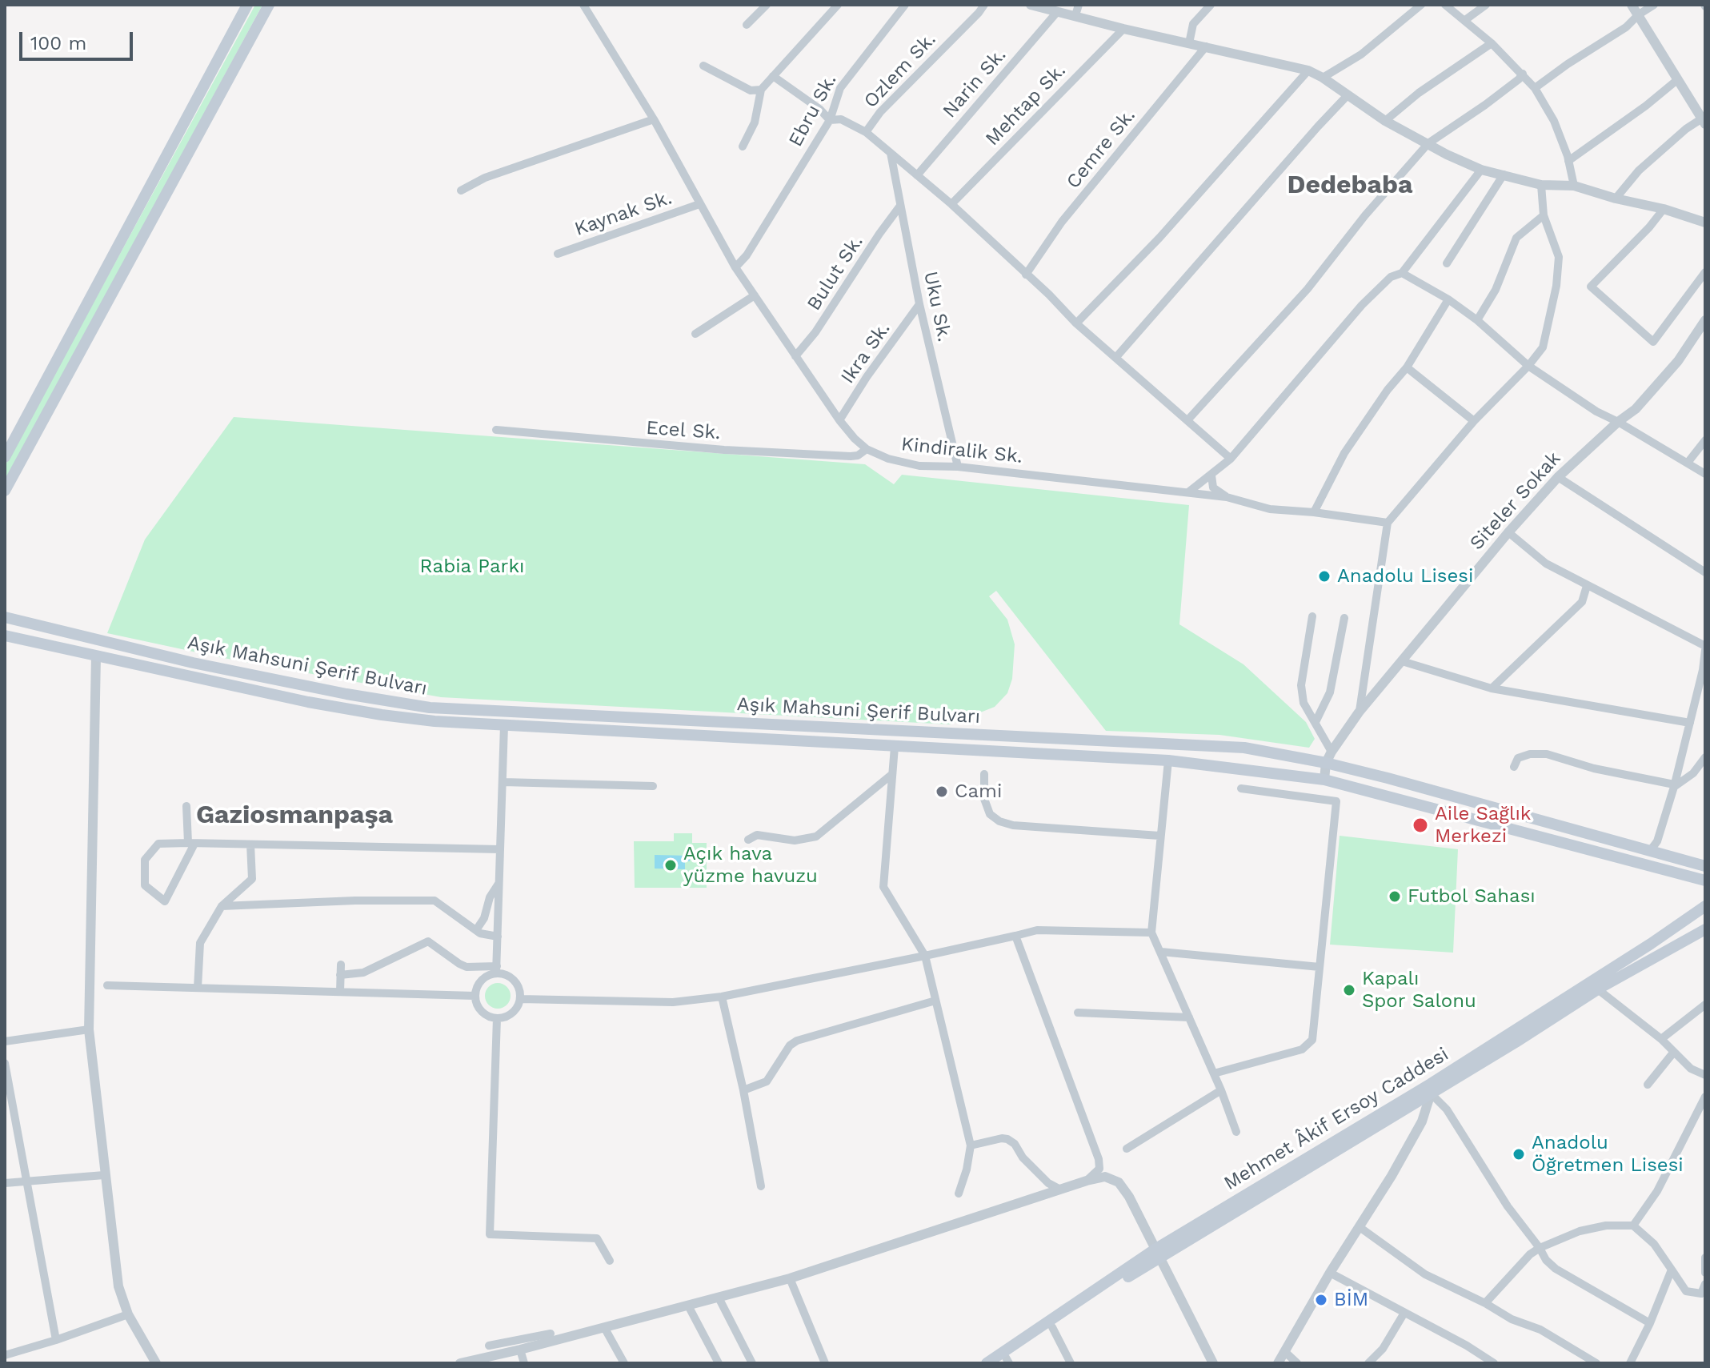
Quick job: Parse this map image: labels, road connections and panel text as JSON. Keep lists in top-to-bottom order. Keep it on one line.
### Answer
{"streets":{"main road":["Aşık Mahsuni Şerif Bulvarı","Mehmet Âkif Ersoy Caddesi"],"street":["Ozlem Sk.","Narin Sk.","Mehtap Sk.","Ebru Sk.","Cemre Sk.","Kaynak Sk.","Bulut Sk.","Uku Sk.","Ikra Sk.","Ecel Sk.","Kindiralik Sk.","Siteler Sokak"]},"crossings":[["Ebru Sk.","Kindiralik Sk."],["Kaynak Sk.","Kindiralik Sk."],["Bulut Sk.","Uku Sk."],["Bulut Sk.","Kindiralik Sk."],["Uku Sk.","Ikra Sk."],["Uku Sk.","Kindiralik Sk."],["Ikra Sk.","Kindiralik Sk."],["Ecel Sk.","Kindiralik Sk."],["Siteler Sokak","Aşık Mahsuni Şerif Bulvarı"]],"districts":["Dedebaba","Gaziosmanpaşa"],"parks":["Rabia Parkı"],"places":["Anadolu Lisesi","Cami","Aile Sağlık Merkezi","Açık hava yüzme havuzu","Futbol Sahası","Kapalı Spor Salonu","Anadolu Öğretmen Lisesi","BİM"],"scale_bar":"100 m"}
